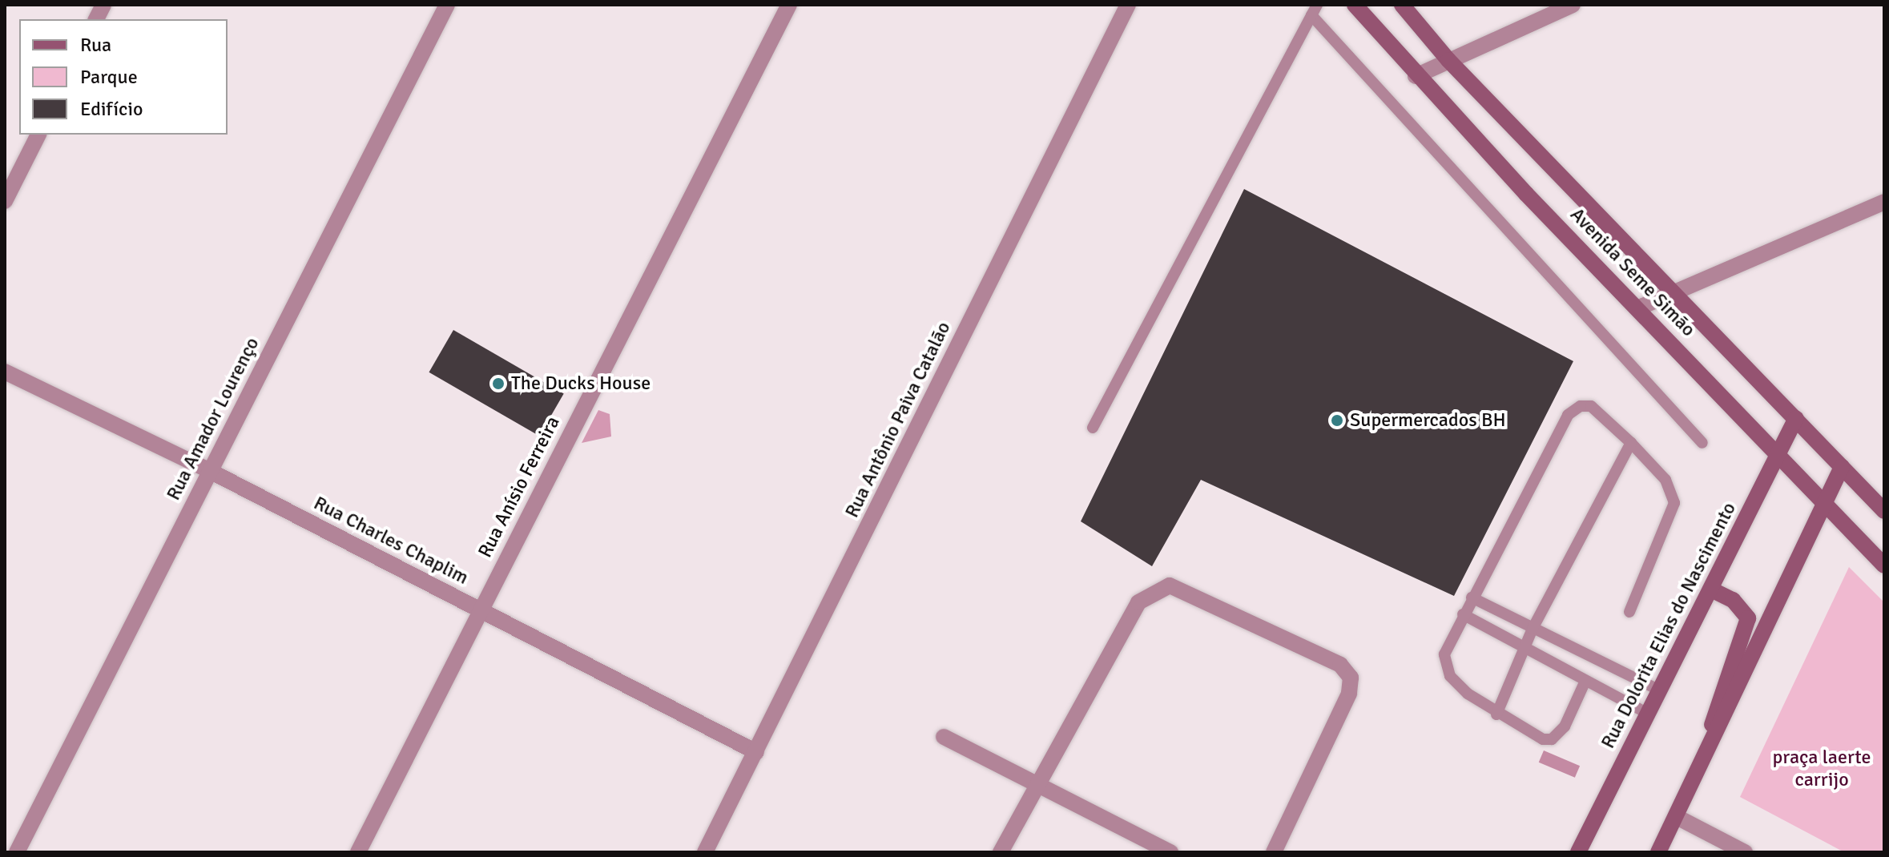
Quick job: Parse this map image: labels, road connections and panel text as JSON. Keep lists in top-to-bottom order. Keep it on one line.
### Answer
{"streets":{"street":["Avenida Seme Simão","Rua Amador Lourenço","Rua Antônio Paiva Catalão","Rua Anísio Ferreira","Rua Charles Chaplim","Rua Dolorita Elias do Nascimento"]},"crossings":[["Avenida Seme Simão","Rua Dolorita Elias do Nascimento"],["Rua Amador Lourenço","Rua Charles Chaplim"],["Rua Antônio Paiva Catalão","Rua Charles Chaplim"],["Rua Anísio Ferreira","Rua Charles Chaplim"]],"parks":["praça laerte carrijo"],"places":["The Ducks House","Supermercados BH"],"legend":["Rua","Parque","Edifício"]}
